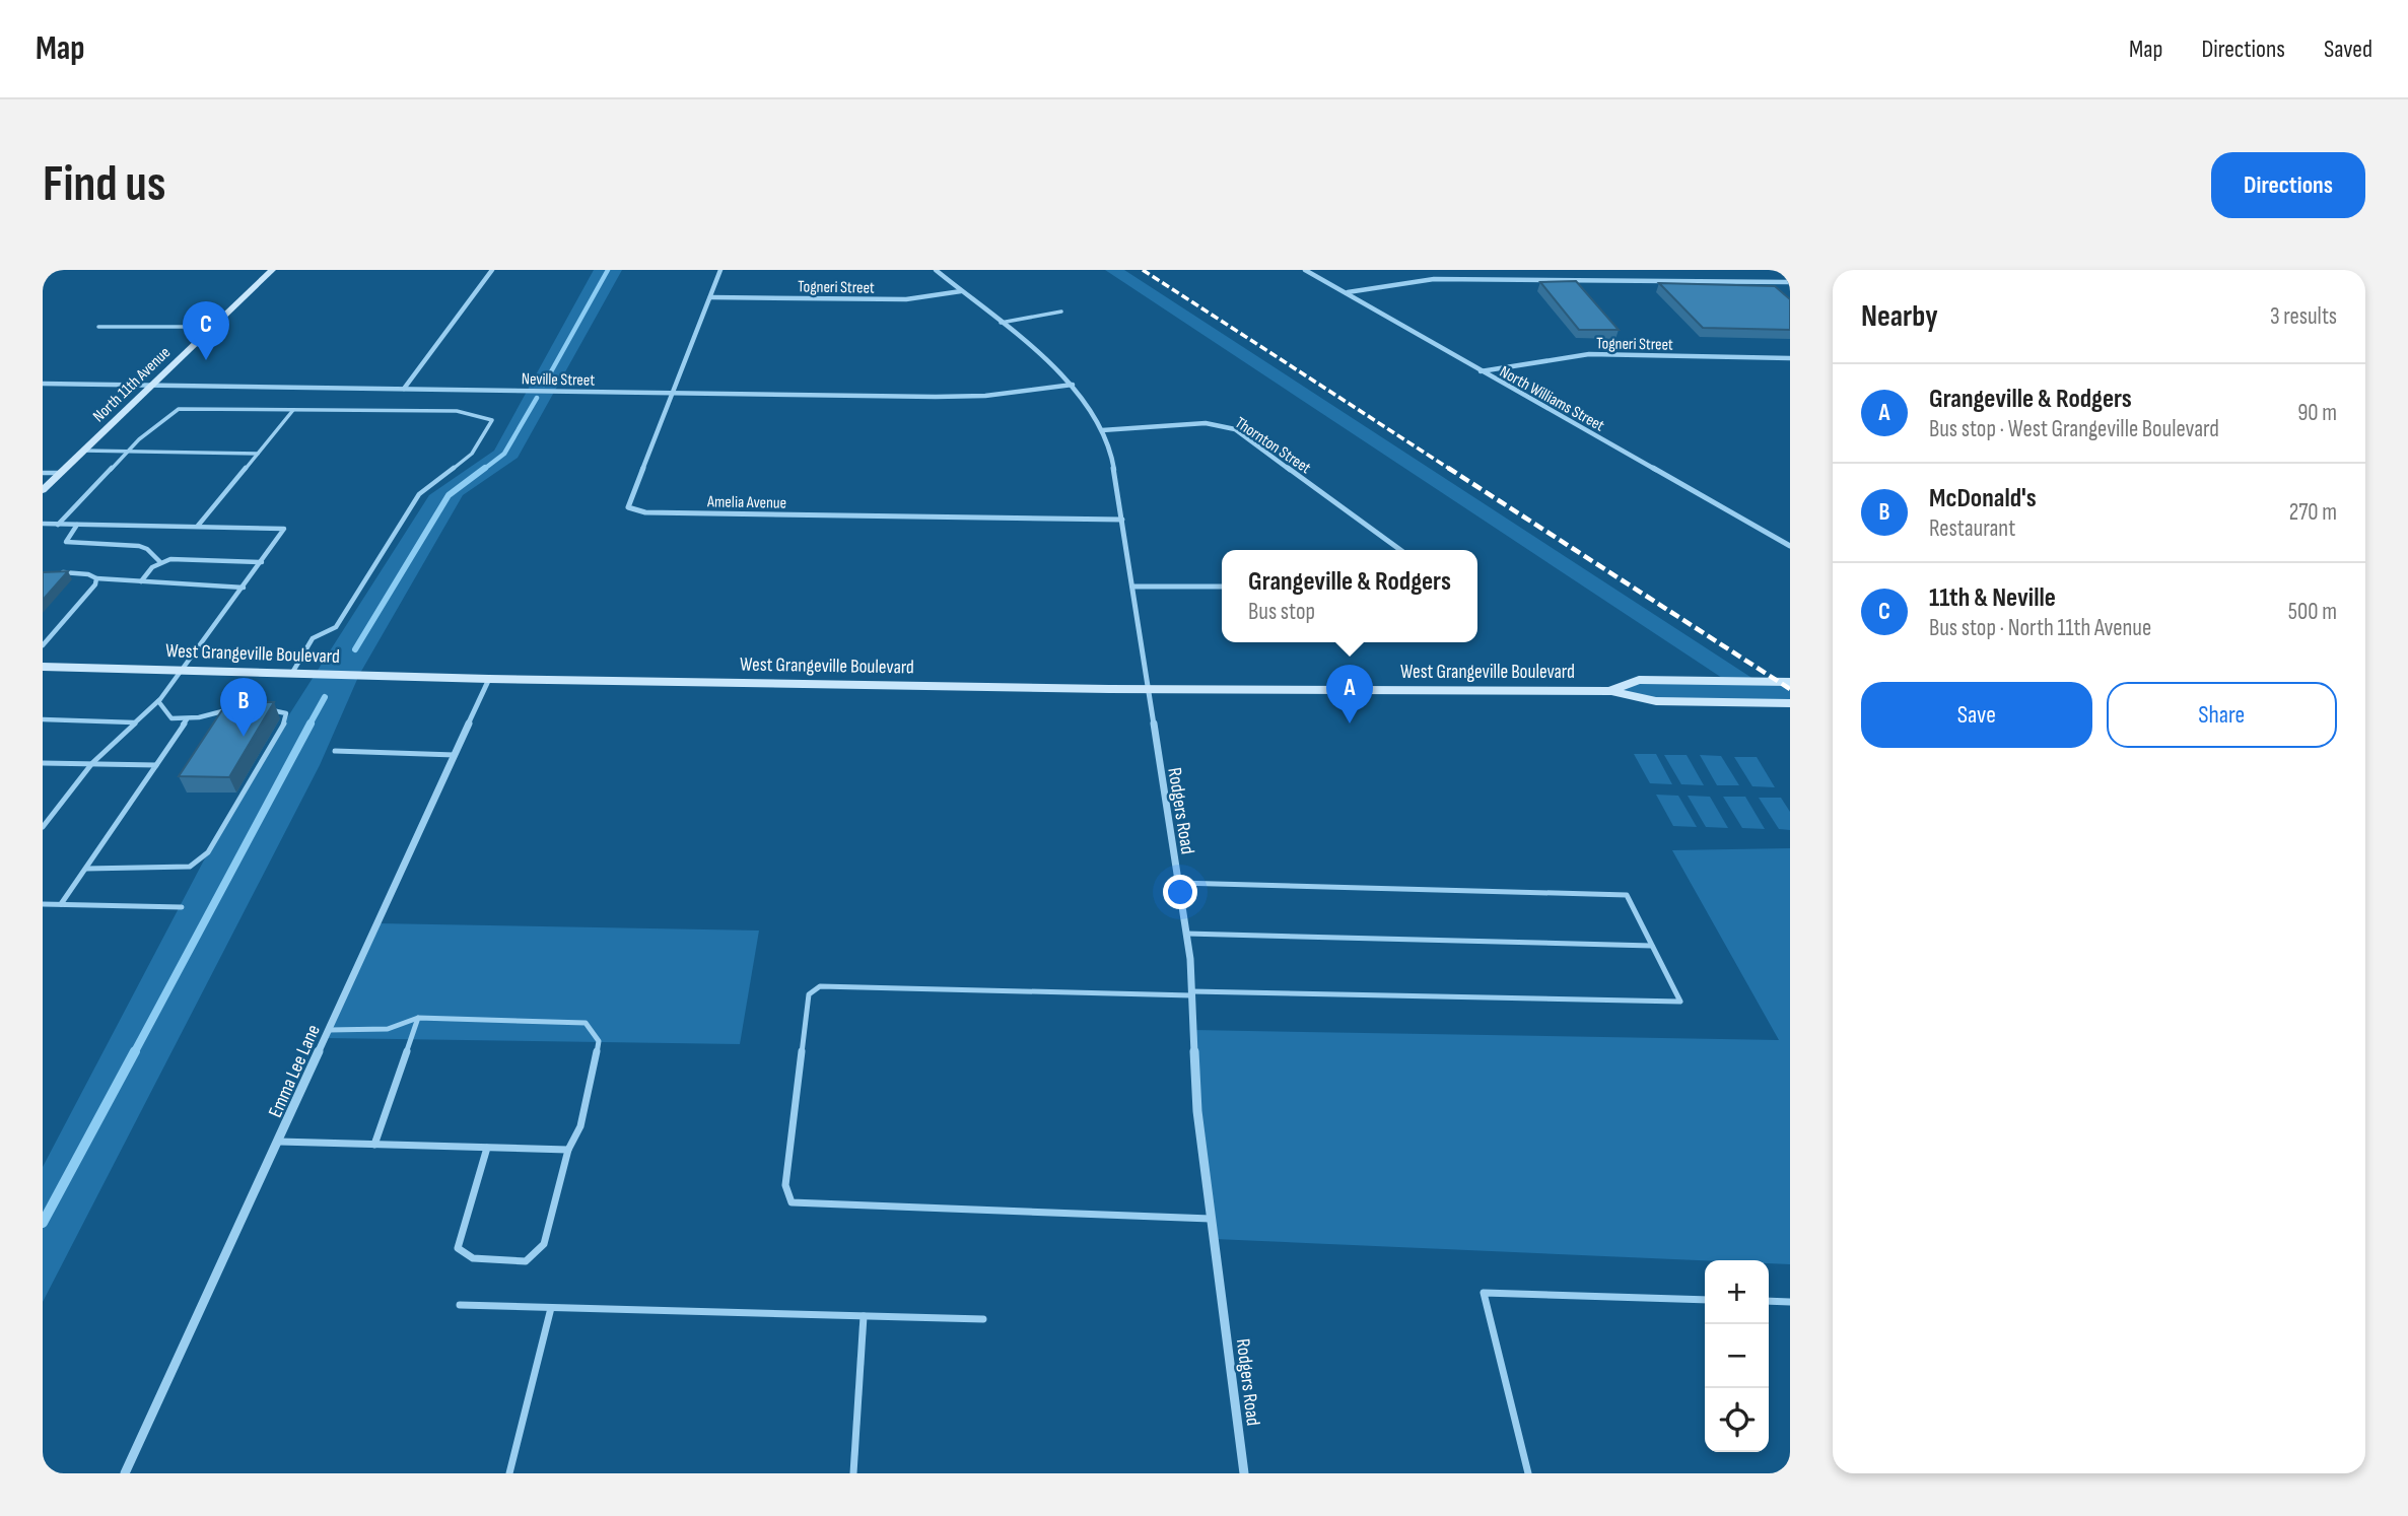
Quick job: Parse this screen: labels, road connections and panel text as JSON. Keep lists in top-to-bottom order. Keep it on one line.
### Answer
{"streets":{"main road":["North 11th Avenue","West Grangeville Boulevard"],"street":["Togneri Street","Neville Street","North Williams Street","Thornton Street","Amelia Avenue","Rodgers Road","Emma Lee Lane"]},"crossings":[["Togneri Street","North Williams Street"],["Togneri Street","Amelia Avenue"],["Togneri Street","Rodgers Road"],["Neville Street","North 11th Avenue"],["Neville Street","Amelia Avenue"],["Neville Street","Rodgers Road"],["Thornton Street","Rodgers Road"],["Amelia Avenue","Rodgers Road"],["West Grangeville Boulevard","Rodgers Road"],["West Grangeville Boulevard","Emma Lee Lane"]],"page":{"header":"Map","nav":["Map","Directions","Saved"],"buttons":["Directions",["Save","Share"]],"title":"Find us","heading":["Nearby","3 results"],"pins":["C","A","B"],"list":[{"mark":"A","name":"Grangeville & Rodgers","note":"Bus stop · West Grangeville Boulevard","value":"90 m"},{"mark":"B","name":"McDonald's","note":"Restaurant","value":"270 m"},{"mark":"C","name":"11th & Neville","note":"Bus stop · North 11th Avenue","value":"500 m"}],"popup":["Grangeville & Rodgers","Bus stop"],"map_buttons":["+","−"]}}
